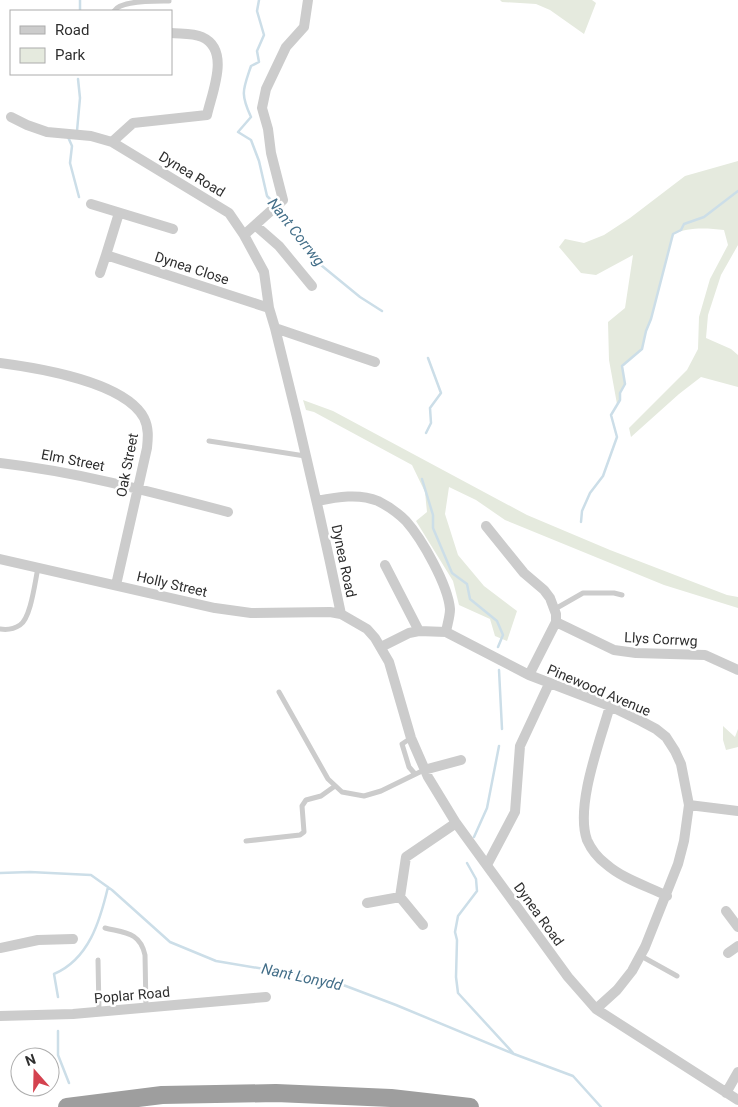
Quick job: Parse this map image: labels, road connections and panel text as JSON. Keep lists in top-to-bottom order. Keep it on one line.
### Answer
{"streets":{"street":["Dynea Road","Dynea Close","Elm Street","Oak Street","Holly Street","Llys Corrwg","Pinewood Avenue","Poplar Road"]},"crossings":[["Dynea Road","Dynea Close"],["Dynea Road","Holly Street"],["Dynea Road","Pinewood Avenue"],["Elm Street","Oak Street"],["Oak Street","Holly Street"]],"water":["Nant Corrwg","Nant Lonydd"],"legend":["Road","Park"],"north":"top"}
